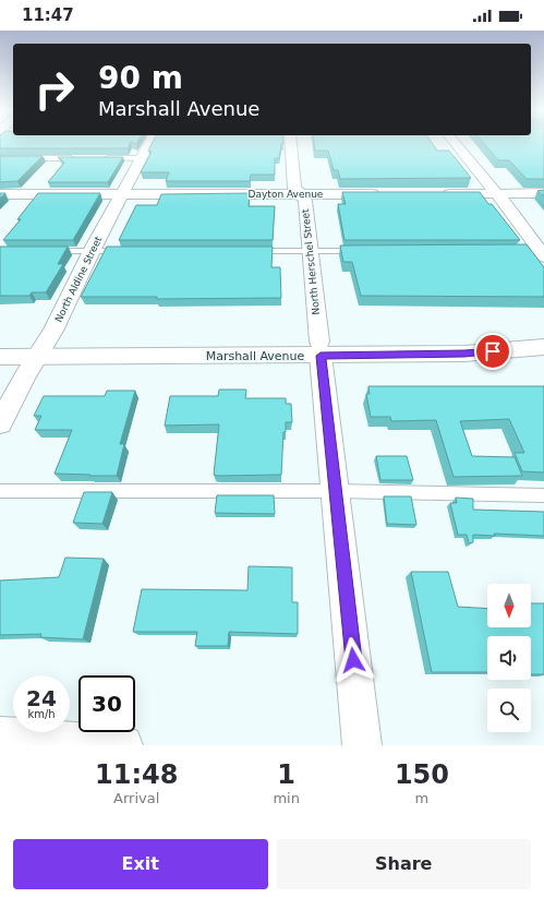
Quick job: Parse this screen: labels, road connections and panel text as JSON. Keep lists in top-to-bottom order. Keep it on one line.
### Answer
{"streets":{"main road":["Marshall Avenue"],"street":["Dayton Avenue","North Herschel Street","North Aldine Street"]},"crossings":[["Dayton Avenue","North Herschel Street"],["Dayton Avenue","North Aldine Street"],["North Herschel Street","Marshall Avenue"],["North Aldine Street","Marshall Avenue"]],"north":"bottom","page":{"status":"11:47","turn":["90 m","Marshall Avenue"],"speed":"24 km/h","limit":"30","eta":["11:48","Arrival","1","min","150","m"],"buttons":["Exit","Share"]}}
